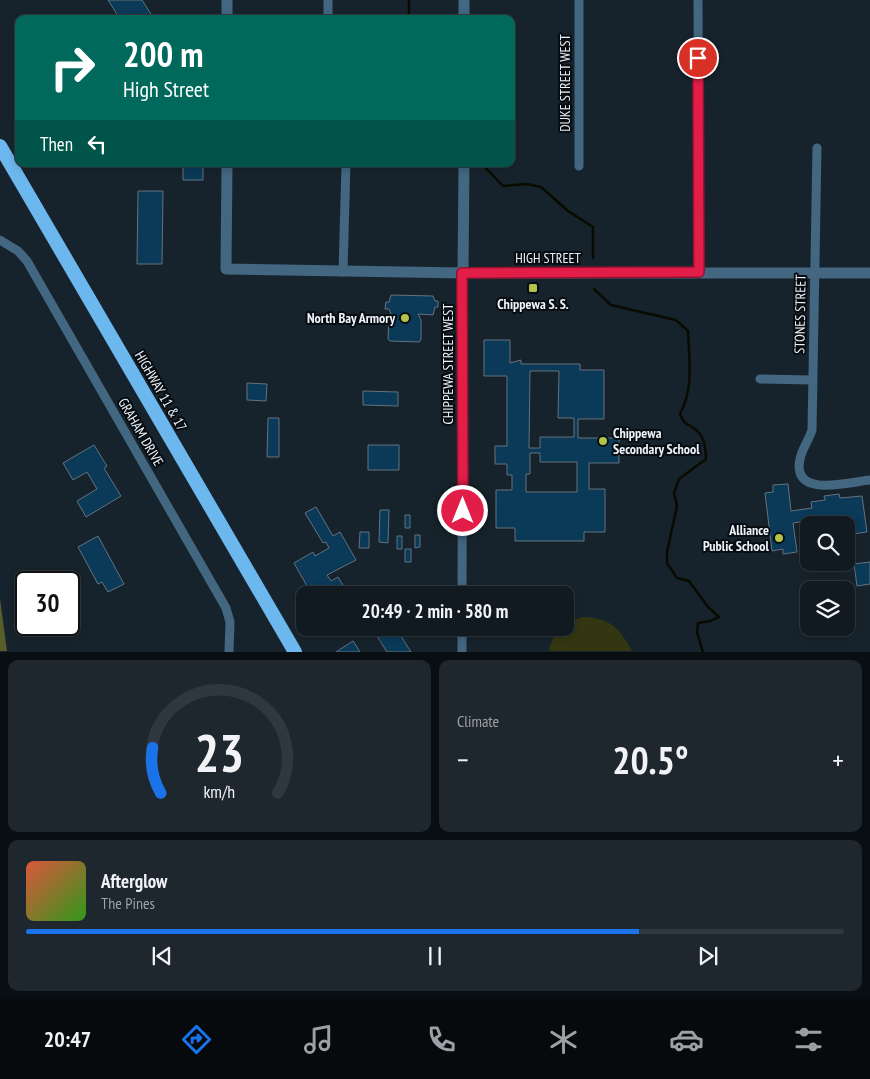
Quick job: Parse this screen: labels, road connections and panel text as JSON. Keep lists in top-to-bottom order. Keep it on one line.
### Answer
{"streets":{"highway":["HIGHWAY 11 & 17"],"street":["DUKE STREET WEST","HIGH STREET","STONES STREET","CHIPPEWA STREET WEST","GRAHAM DRIVE"]},"crossings":[["HIGH STREET","STONES STREET"],["HIGH STREET","CHIPPEWA STREET WEST"]],"places":{"transit":["Chippewa S. S."],"other":["North Bay Armory","Chippewa Secondary School","Alliance Public School"]},"page":{"turn":["200 m","High Street"],"then":"Then","limit":"30","trip":"20:49 · 2 min · 580 m","tile":"Climate","heat":["−","20.5°","+"],"song":["Afterglow","The Pines"],"tabs":"20:47","gauge":["23","km/h"]}}
